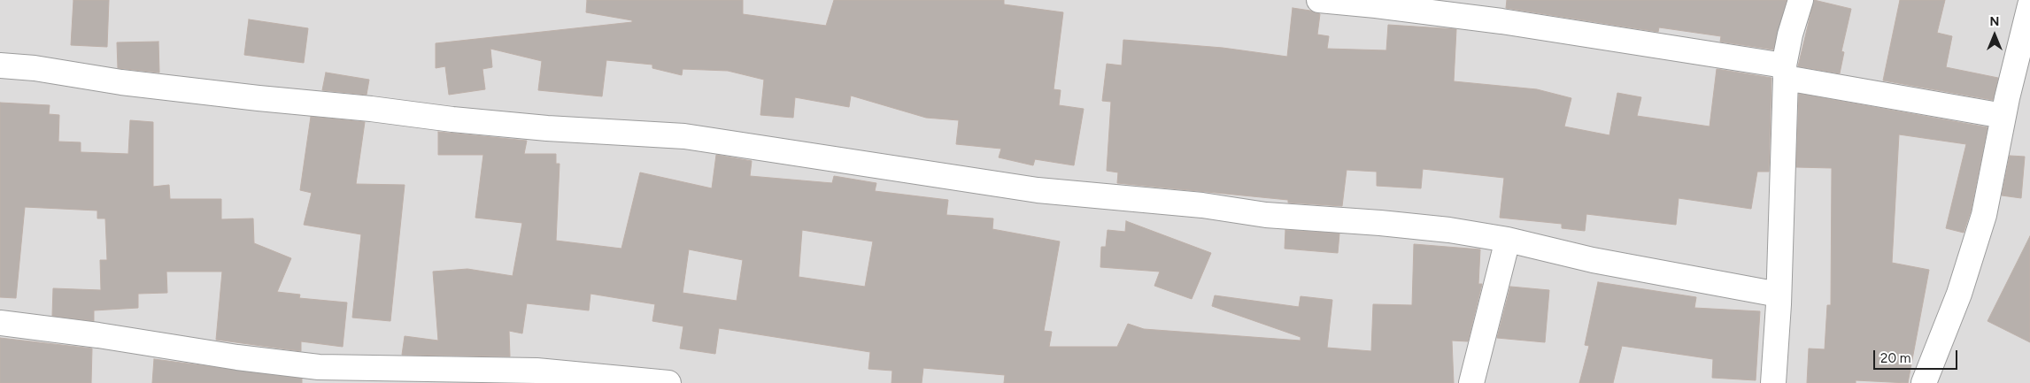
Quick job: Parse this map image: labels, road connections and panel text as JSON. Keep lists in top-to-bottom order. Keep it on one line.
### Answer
{"scale_bar":"20 m","north":"top"}
